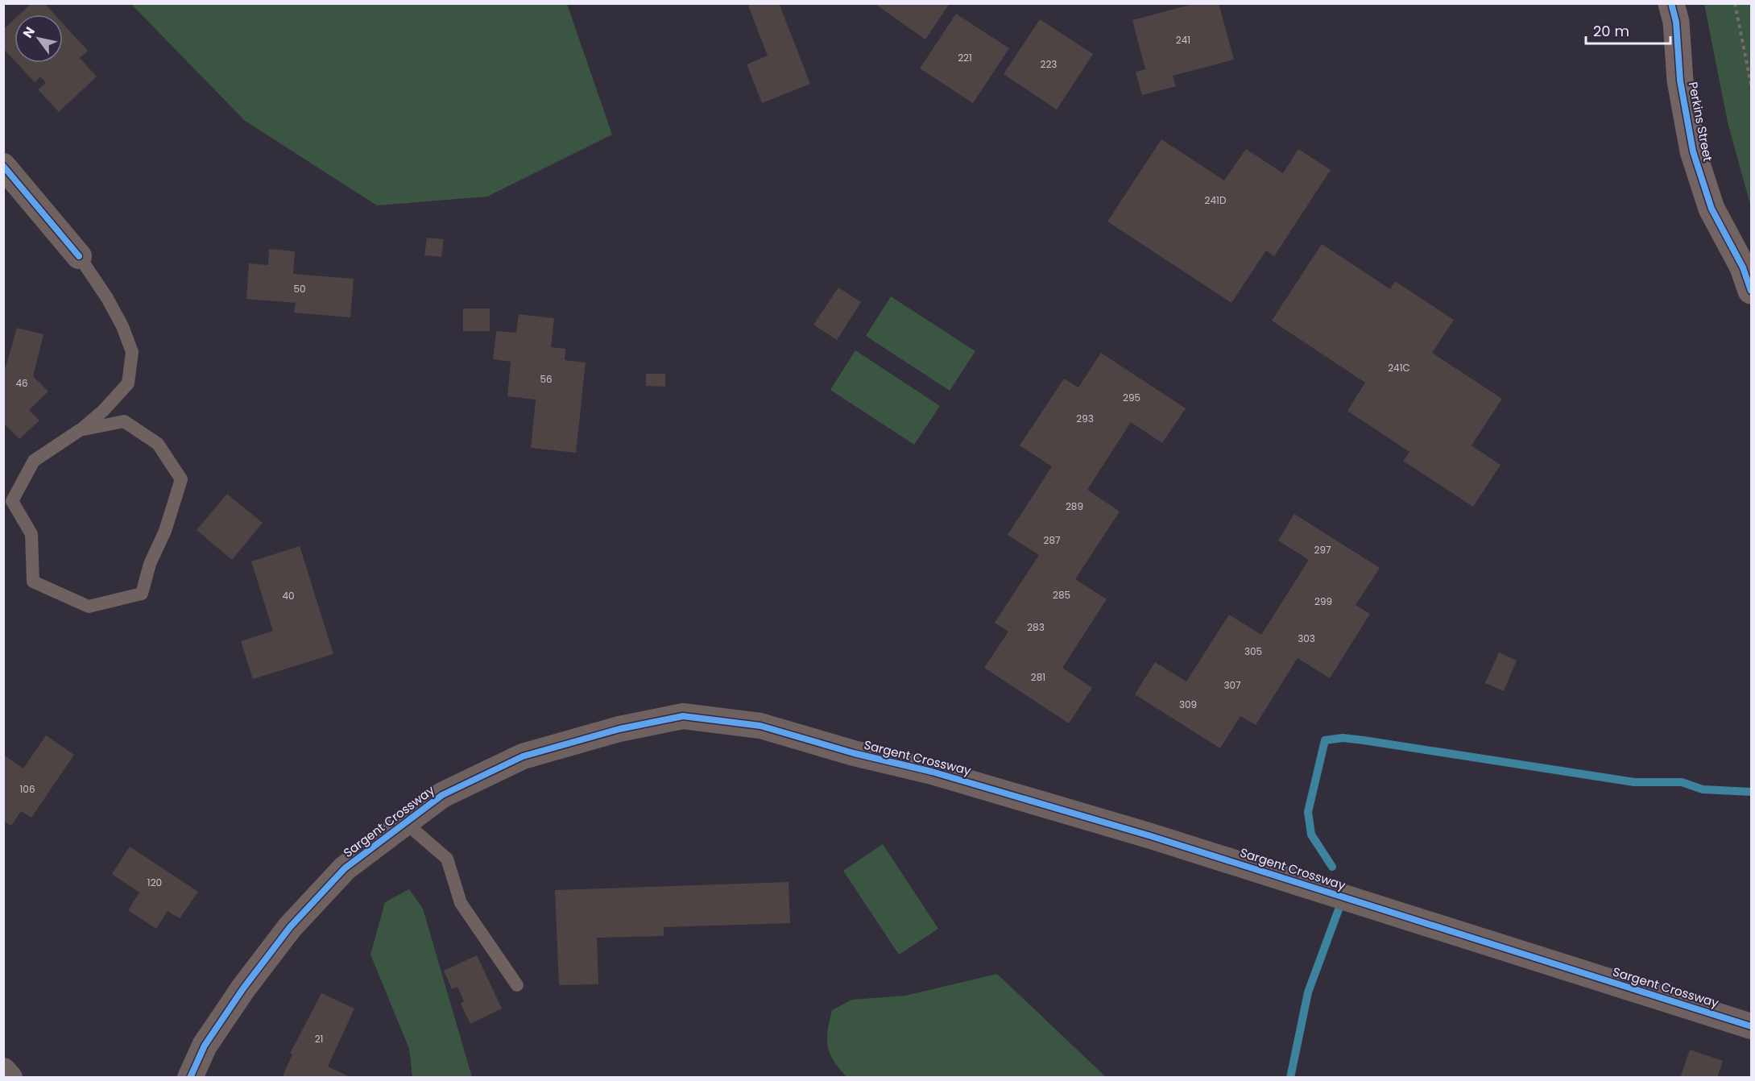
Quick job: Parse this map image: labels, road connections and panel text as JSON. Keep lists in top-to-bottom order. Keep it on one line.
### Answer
{"streets":{"main road":["Perkins Street"],"street":["Sargent Crossway"]},"house_numbers":["241","221","223","241D","50","241C","56","46","295","293","289","287","297","285","40","299","283","303","305","281","307","309","106","120","21"],"scale_bar":"20 m","north":"top left"}
